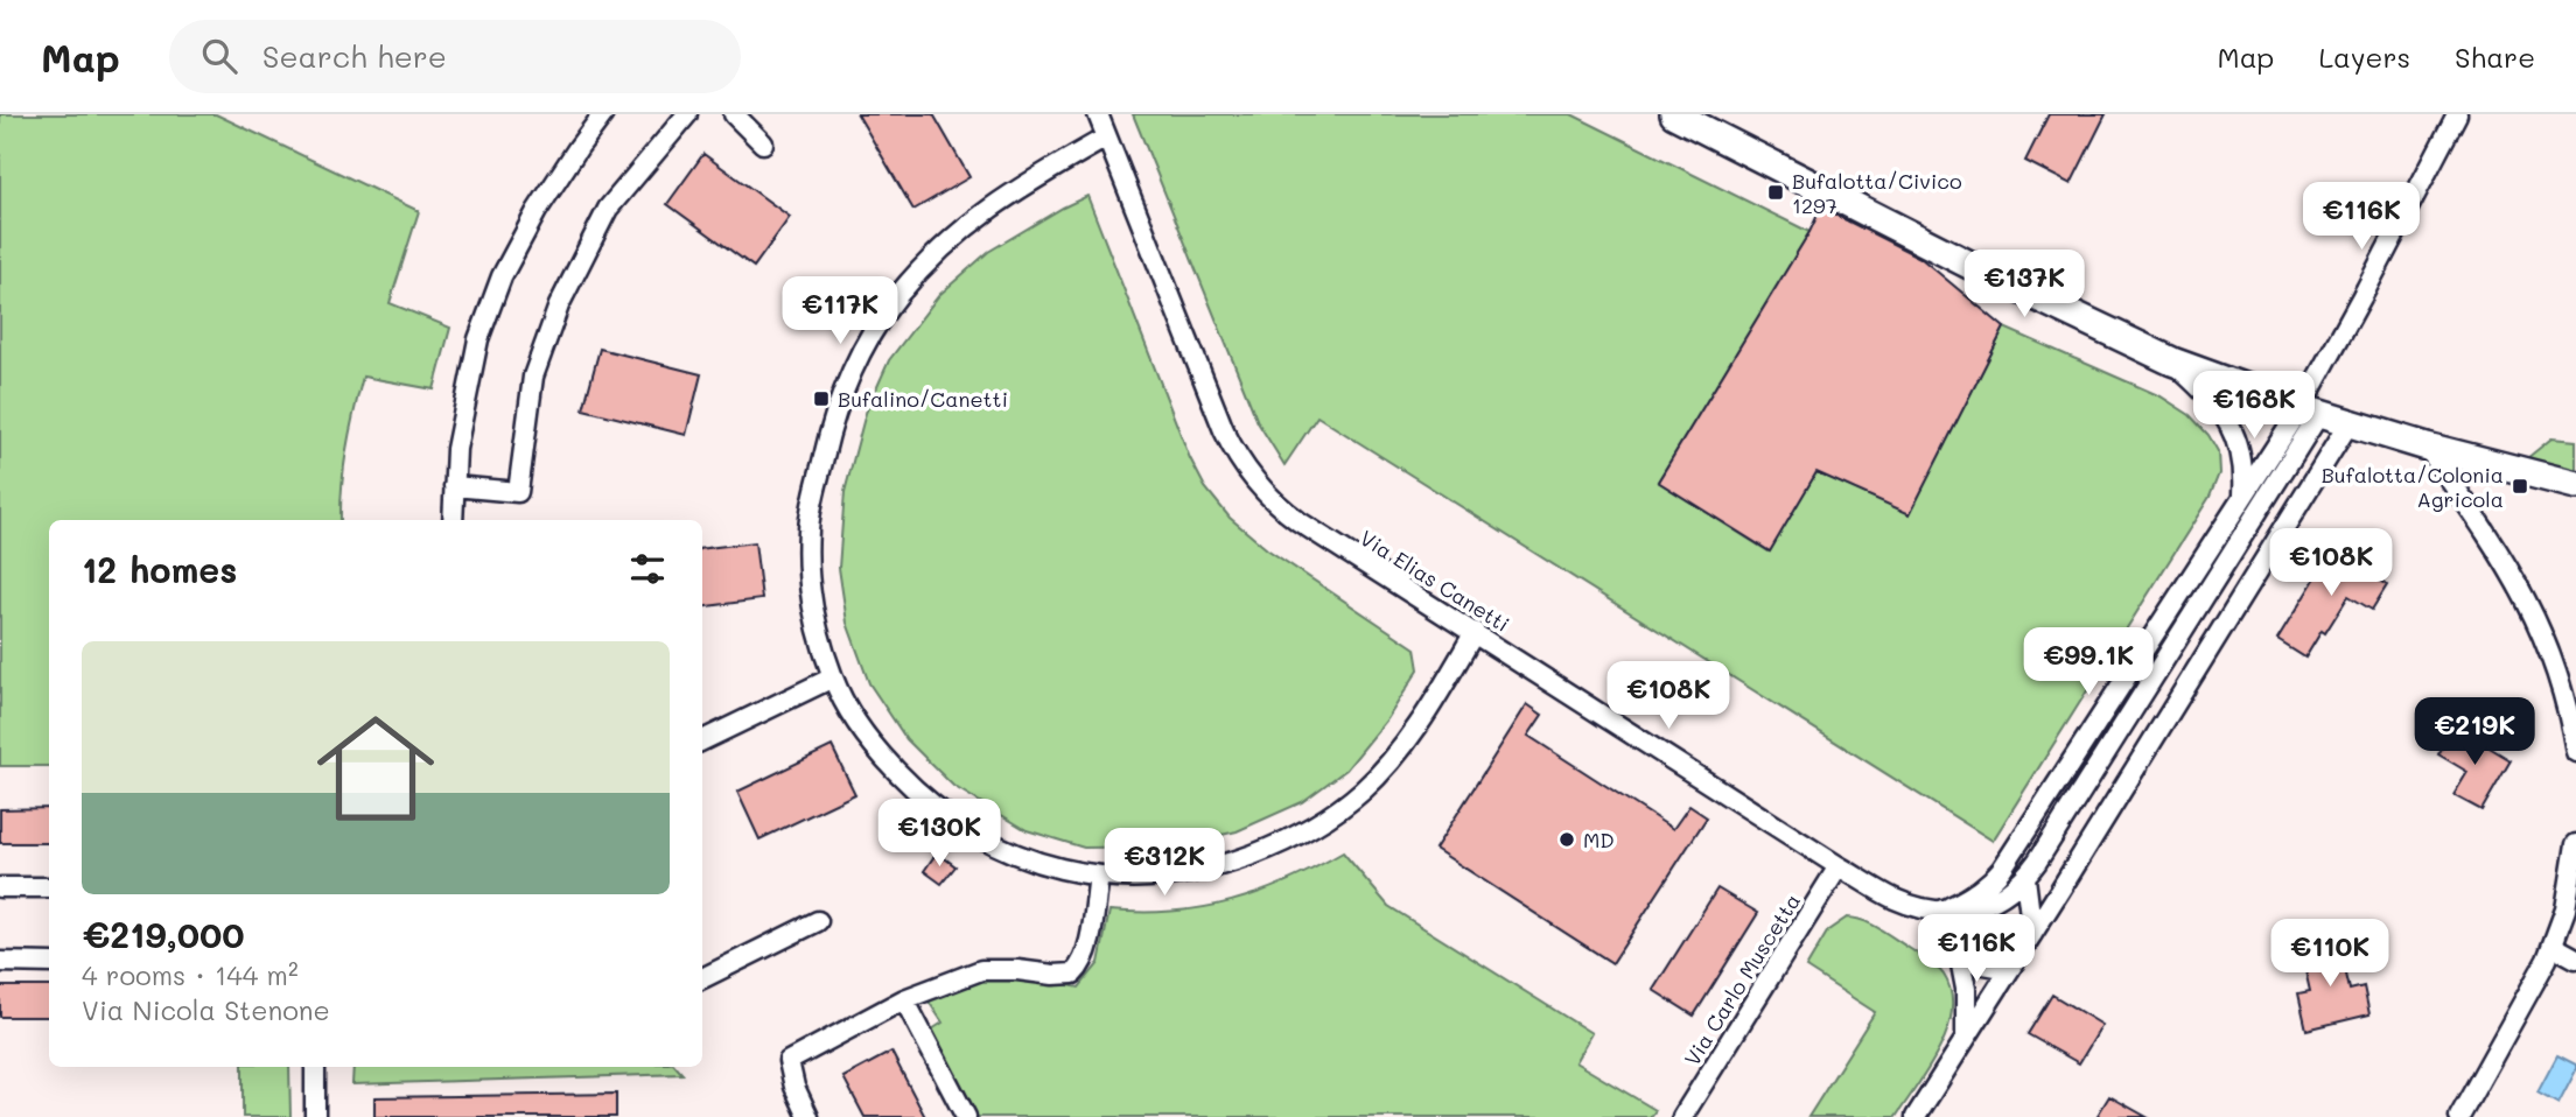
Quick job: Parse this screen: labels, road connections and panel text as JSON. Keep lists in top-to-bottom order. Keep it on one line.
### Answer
{"streets":{"street":["Via Elias Canetti","Via Carlo Muscetta"]},"crossings":[["Via Elias Canetti","Via Carlo Muscetta"]],"places":{"transit":["Bufalotta/Civico 1297","Bufalino/Canetti","Bufalotta/Colonia Agricola"],"other":["MD"]},"page":{"header":"Map","search":"Search here","nav":["Map","Layers","Share"],"price":["€116K","€137K","€117K","€168K","€108K","€99.1K","€108K","€219K","€130K","€312K","€116K","€110K"],"heading":"12 homes","list":[{"name":"€219,000","note":"4 rooms · 144 m² · Via Nicola Stenone"}]}}
